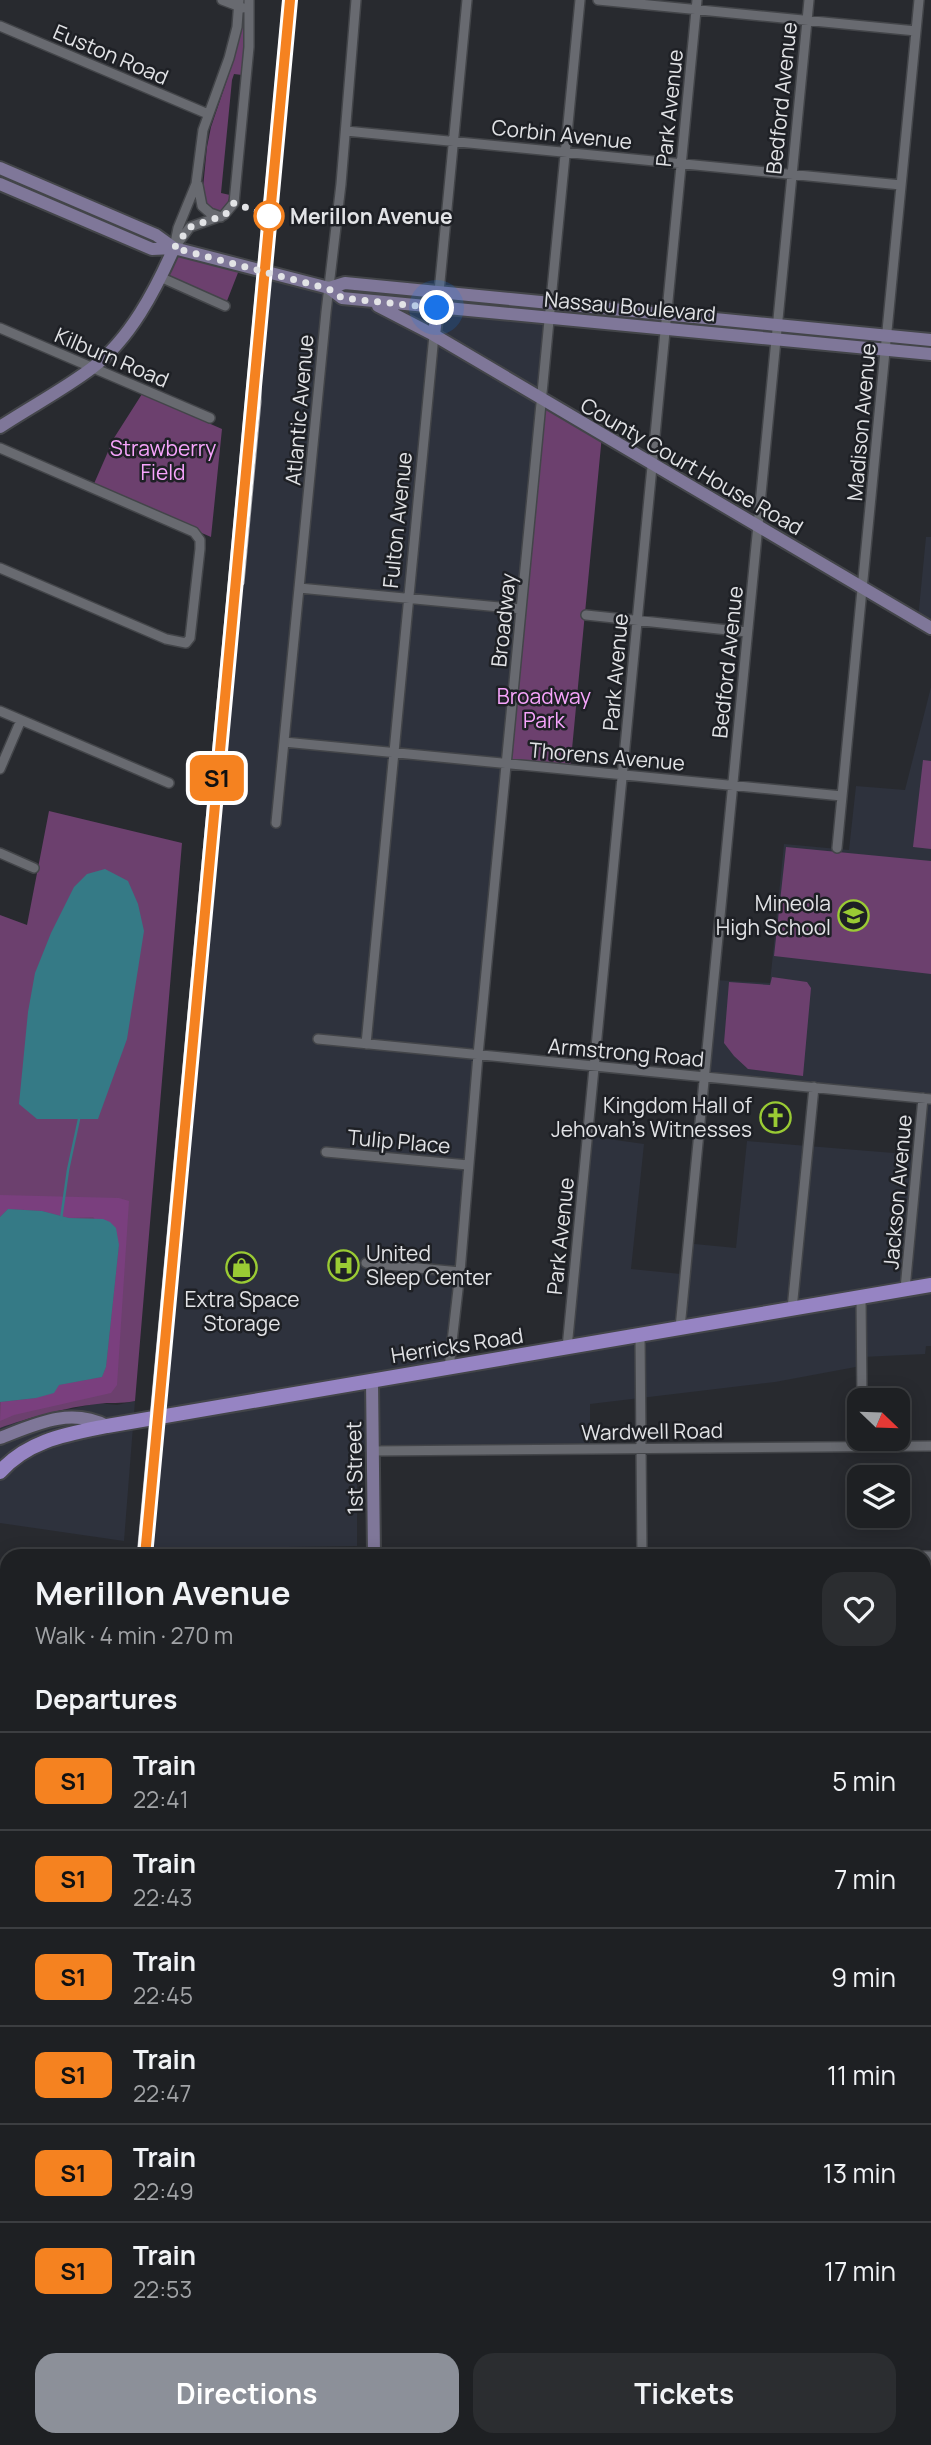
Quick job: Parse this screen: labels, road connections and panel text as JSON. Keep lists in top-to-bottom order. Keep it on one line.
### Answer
{"streets":{"main road":["Nassau Boulevard","County Court House Road","Fulton Avenue","Herricks Road","1st Street"],"street":["Euston Road","Bedford Avenue","Park Avenue","Corbin Avenue","Kilburn Road","Atlantic Avenue","Madison Avenue","Broadway","Thorens Avenue","Armstrong Road","Tulip Place","Jackson Avenue","Wardwell Road"]},"crossings":[["Bedford Avenue","Corbin Avenue"],["Bedford Avenue","Nassau Boulevard"],["Bedford Avenue","County Court House Road"],["Bedford Avenue","Thorens Avenue"],["Bedford Avenue","Armstrong Road"],["Bedford Avenue","Herricks Road"],["Park Avenue","Corbin Avenue"],["Park Avenue","Nassau Boulevard"],["Park Avenue","County Court House Road"],["Park Avenue","Thorens Avenue"],["Park Avenue","Armstrong Road"],["Park Avenue","Herricks Road"],["Corbin Avenue","Atlantic Avenue"],["Corbin Avenue","Madison Avenue"],["Corbin Avenue","Fulton Avenue"],["Corbin Avenue","Broadway"],["Nassau Boulevard","Atlantic Avenue"],["Nassau Boulevard","Madison Avenue"],["Nassau Boulevard","County Court House Road"],["Nassau Boulevard","Fulton Avenue"],["Nassau Boulevard","Broadway"],["Atlantic Avenue","Thorens Avenue"],["Madison Avenue","County Court House Road"],["Madison Avenue","Thorens Avenue"],["County Court House Road","Fulton Avenue"],["County Court House Road","Broadway"],["Fulton Avenue","Thorens Avenue"],["Fulton Avenue","Armstrong Road"],["Broadway","Thorens Avenue"],["Broadway","Armstrong Road"],["Broadway","Tulip Place"],["Broadway","Herricks Road"],["Armstrong Road","Jackson Avenue"],["Jackson Avenue","Herricks Road"],["Herricks Road","1st Street"],["Wardwell Road","1st Street"]],"parks":["Strawberry Field","Broadway Park"],"places":{"other":["Merillon Avenue"],"school or university":["Mineola High School"],"church":["Kingdom Hall of Jehovah’s Witnesses"],"hospital":["United Sleep Center"],"shop":["Extra Space Storage"]},"north":"bottom right","page":{"on_map":"S1","heading":[["Merillon Avenue","Walk · 4 min · 270 m"],"Departures"],"list":[{"mark":"S1","name":"Train","note":"22:41","value":"5 min"},{"mark":"S1","name":"Train","note":"22:43","value":"7 min"},{"mark":"S1","name":"Train","note":"22:45","value":"9 min"},{"mark":"S1","name":"Train","note":"22:47","value":"11 min"},{"mark":"S1","name":"Train","note":"22:49","value":"13 min"},{"mark":"S1","name":"Train","note":"22:53","value":"17 min"}],"buttons":["Directions","Tickets"]}}
